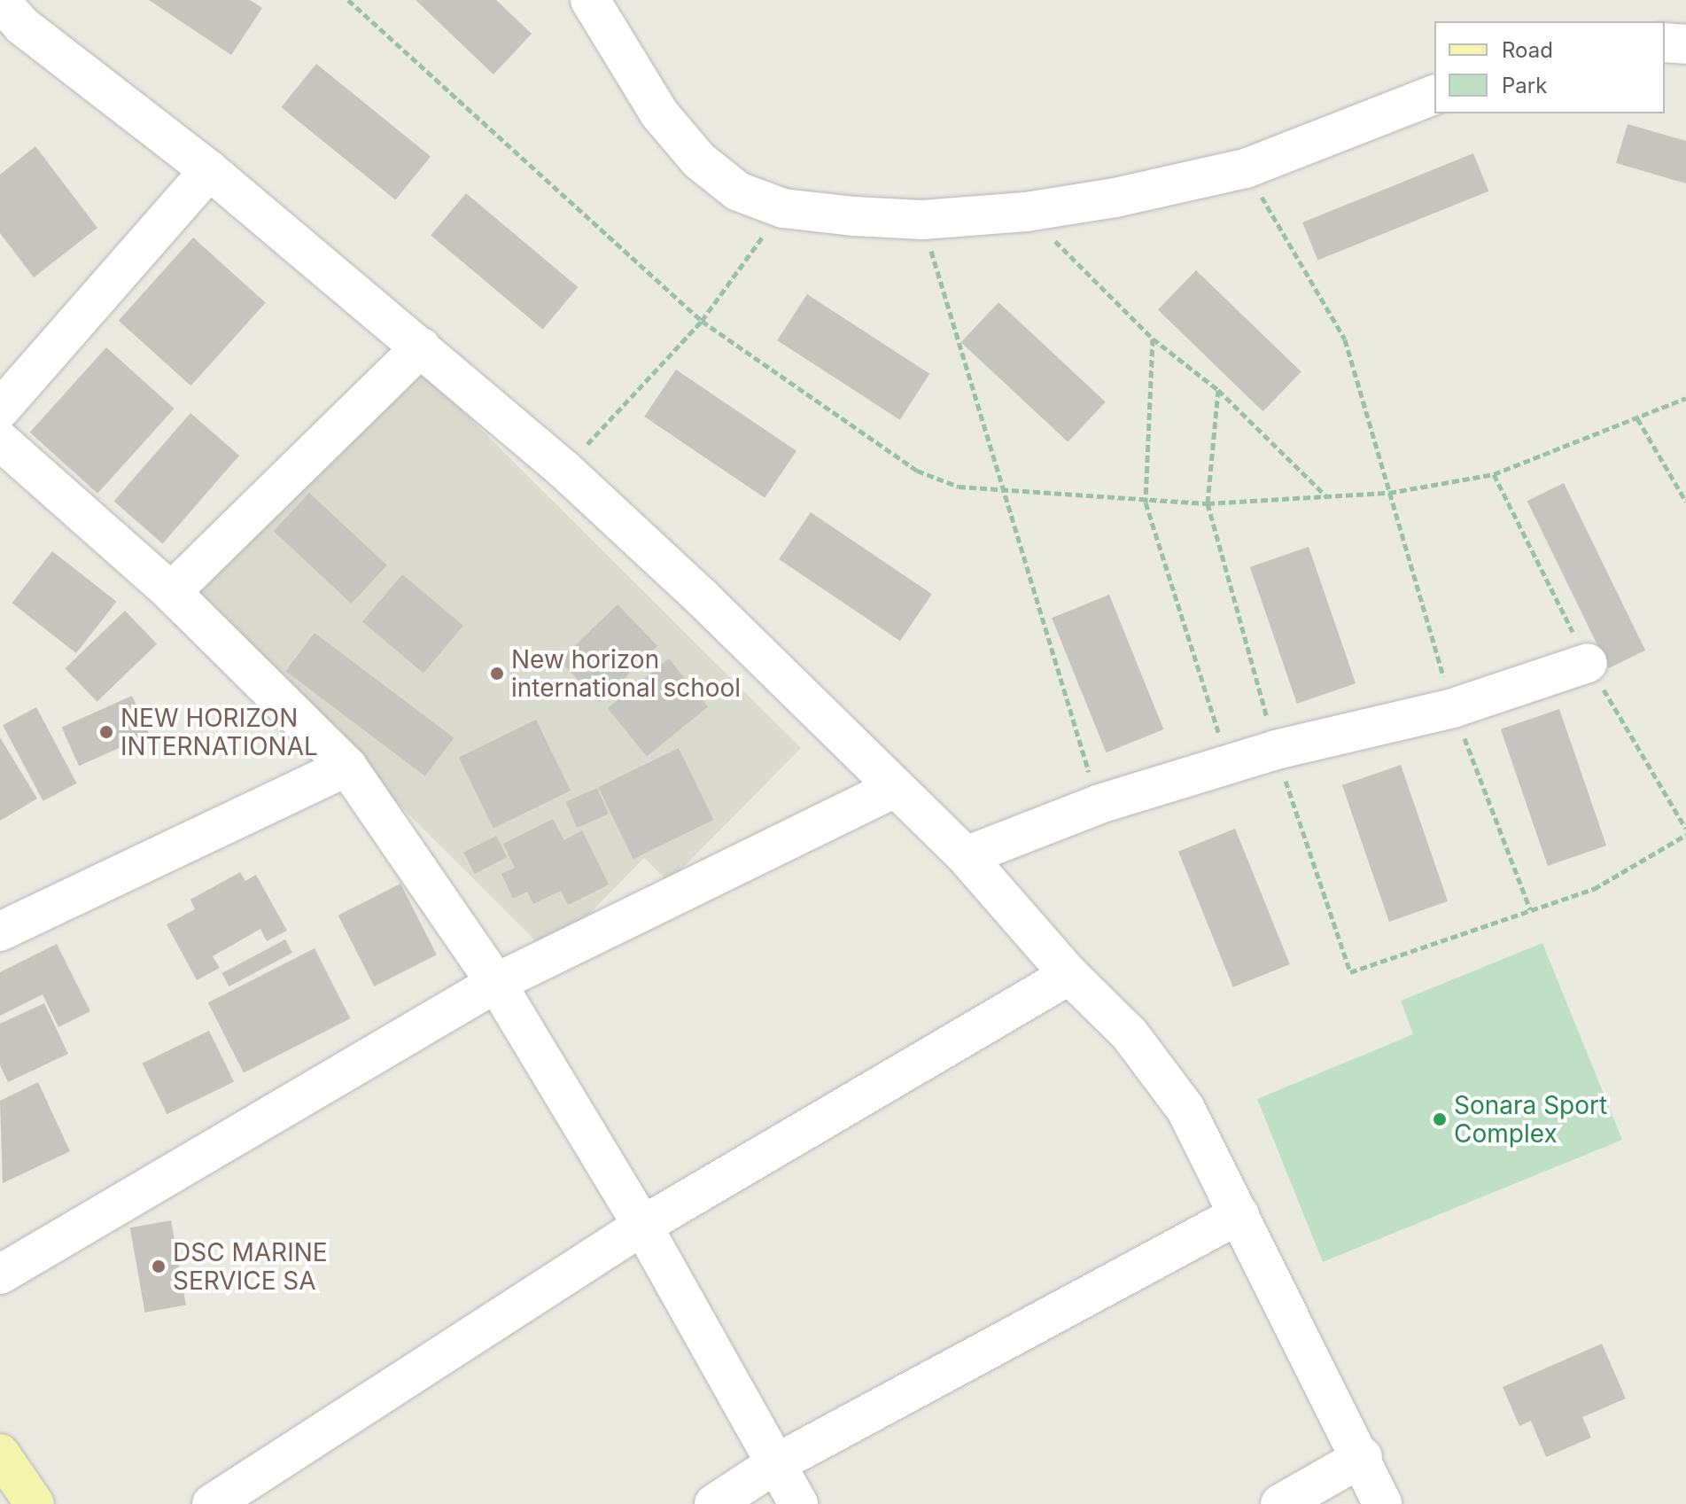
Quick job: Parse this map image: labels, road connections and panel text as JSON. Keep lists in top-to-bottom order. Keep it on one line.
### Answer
{"places":["New horizon international school","NEW HORIZON INTERNATIONAL","Sonara Sport Complex","DSC MARINE SERVICE SA"],"legend":["Road","Park"]}
